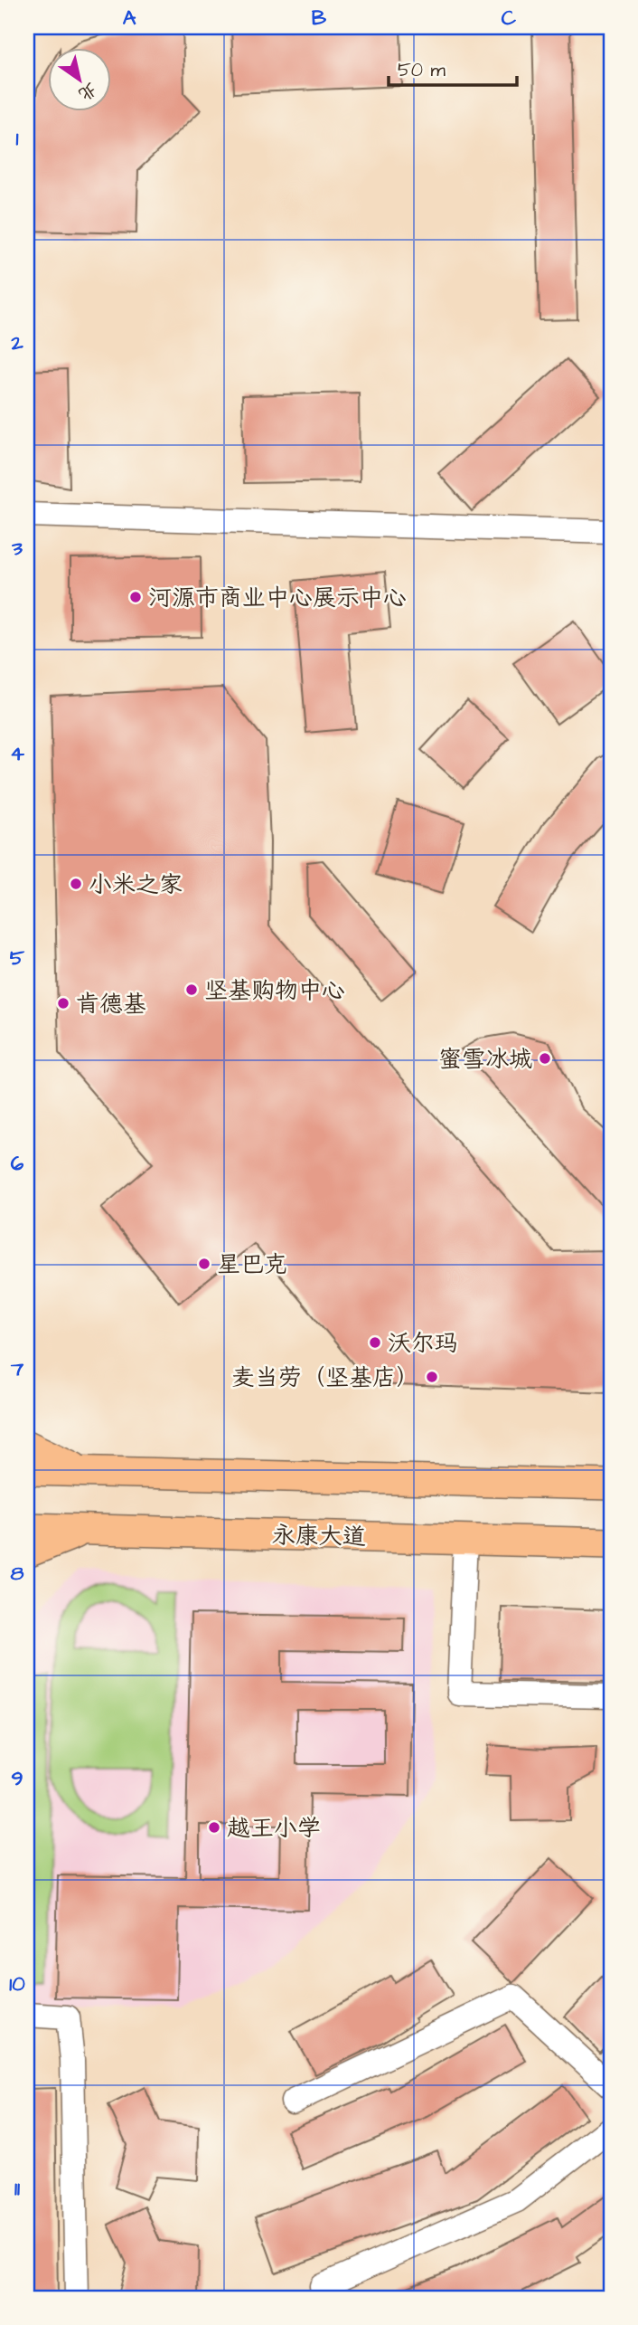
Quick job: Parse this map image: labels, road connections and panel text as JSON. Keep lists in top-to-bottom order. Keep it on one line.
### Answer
{"streets":{"main road":["永康大道"]},"places":["河源市商业中心展示中心","小米之家","坚基购物中心","肯德基","蜜雪冰城","星巴克","沃尔玛","麦当劳（坚基店）","越王小学"],"scale_bar":"50 m","north":"bottom right","grid":{"columns":["A","B","C"],"rows":["1","2","3","4","5","6","7","8","9","10","11"]}}
